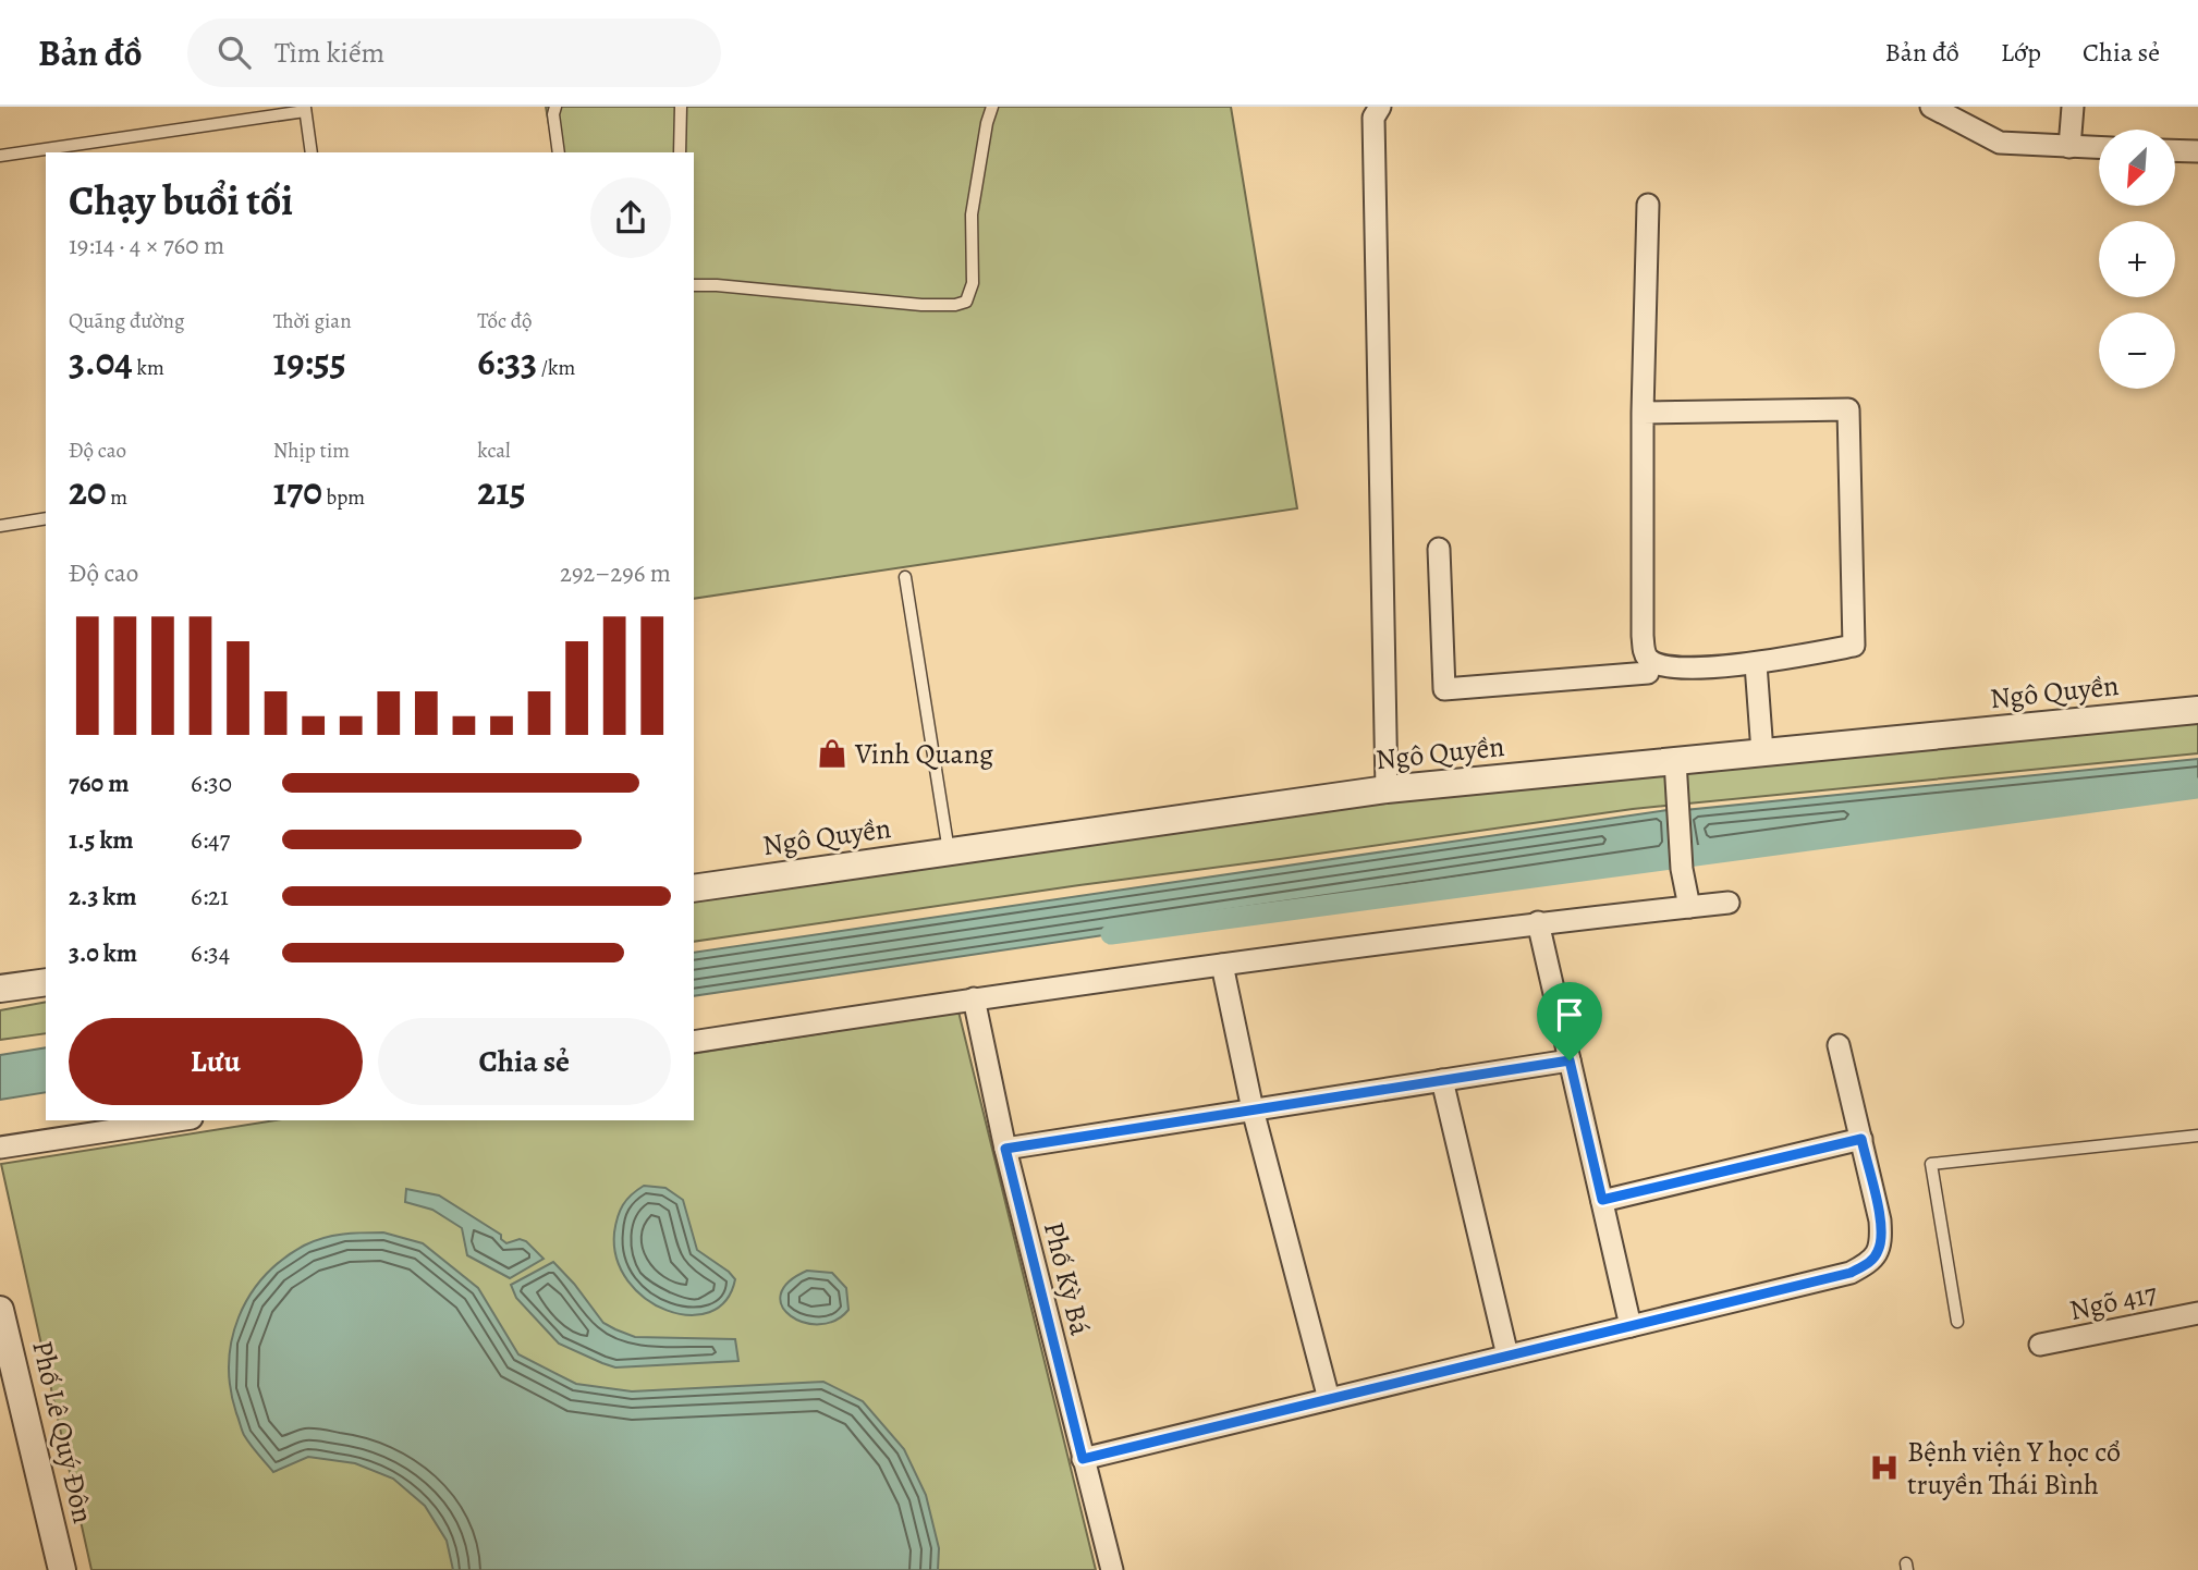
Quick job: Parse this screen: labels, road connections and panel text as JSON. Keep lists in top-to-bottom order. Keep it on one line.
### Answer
{"streets":{"street":["Ngô Quyền","Phố Kỳ Bá","Ngõ 417","Phố Lê Quý Đôn"]},"places":{"shop":["Vinh Quang"],"hospital":["Bệnh viện Y học cổ truyền Thái Bình"]},"north":"bottom left","page":{"header":"Bản đồ","search":"Tìm kiếm","nav":["Bản đồ","Lớp","Chia sẻ"],"map_buttons":["+","−"],"heading":["Chạy buổi tối","19:14 · 4 × 760 m"],"stats":[["Quãng đường","3.04 km"],["Thời gian","19:55"],["Tốc độ","6:33 /km"],["Độ cao","20 m"],["Nhịp tim","170 bpm"],["kcal","215"]],"chart":["Độ cao","292–296 m"],"list":[{"name":"760 m","note":"6:30"},{"name":"1.5 km","note":"6:47"},{"name":"2.3 km","note":"6:21"},{"name":"3.0 km","note":"6:34"}],"buttons":["Lưu","Chia sẻ"]}}
